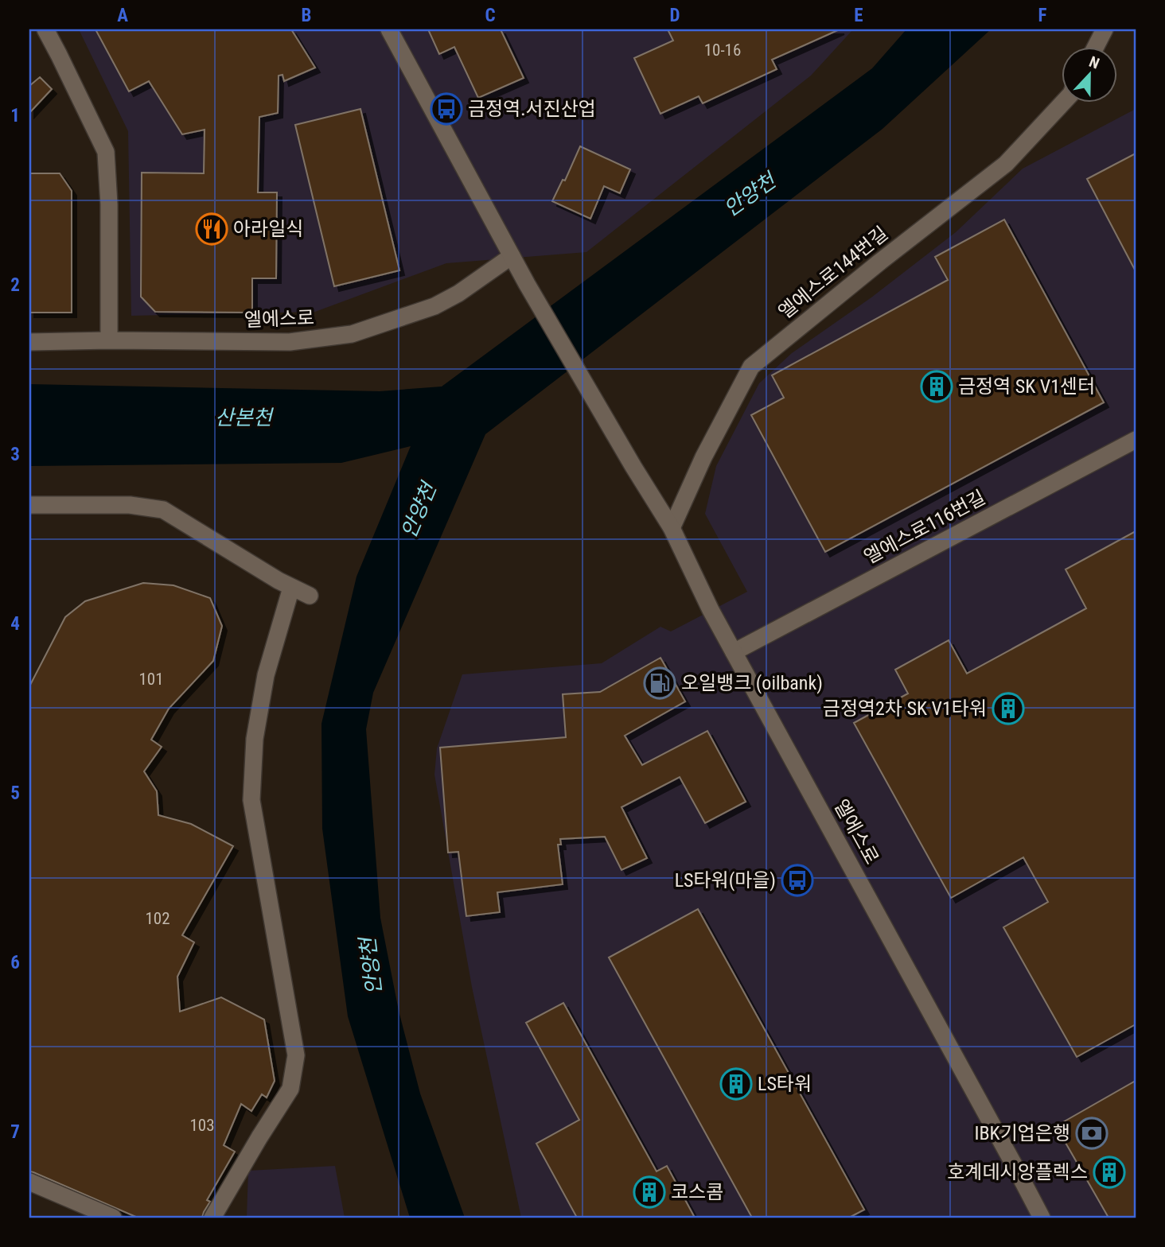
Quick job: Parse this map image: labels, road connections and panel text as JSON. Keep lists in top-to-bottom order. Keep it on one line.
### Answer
{"streets":{"street":["엘에스로144번길","엘에스로","엘에스로116번길"]},"crossings":[["엘에스로144번길","엘에스로"],["엘에스로","엘에스로116번길"]],"water":["안양천","산본천"],"places":{"bus stop":["금정역.서진산업","LS타워(마을)"],"restaurant":["아라일식"],"building":["금정역 SK V1센터","금정역2차 SK V1타워","LS타워","호계데시앙플렉스","코스콤"],"fuel station":["오일뱅크 (oilbank)"],"bank":["IBK기업은행"]},"house_numbers":["10-16","101","102","103"],"north":"top","grid":{"columns":["A","B","C","D","E","F"],"rows":["1","2","3","4","5","6","7"]}}
